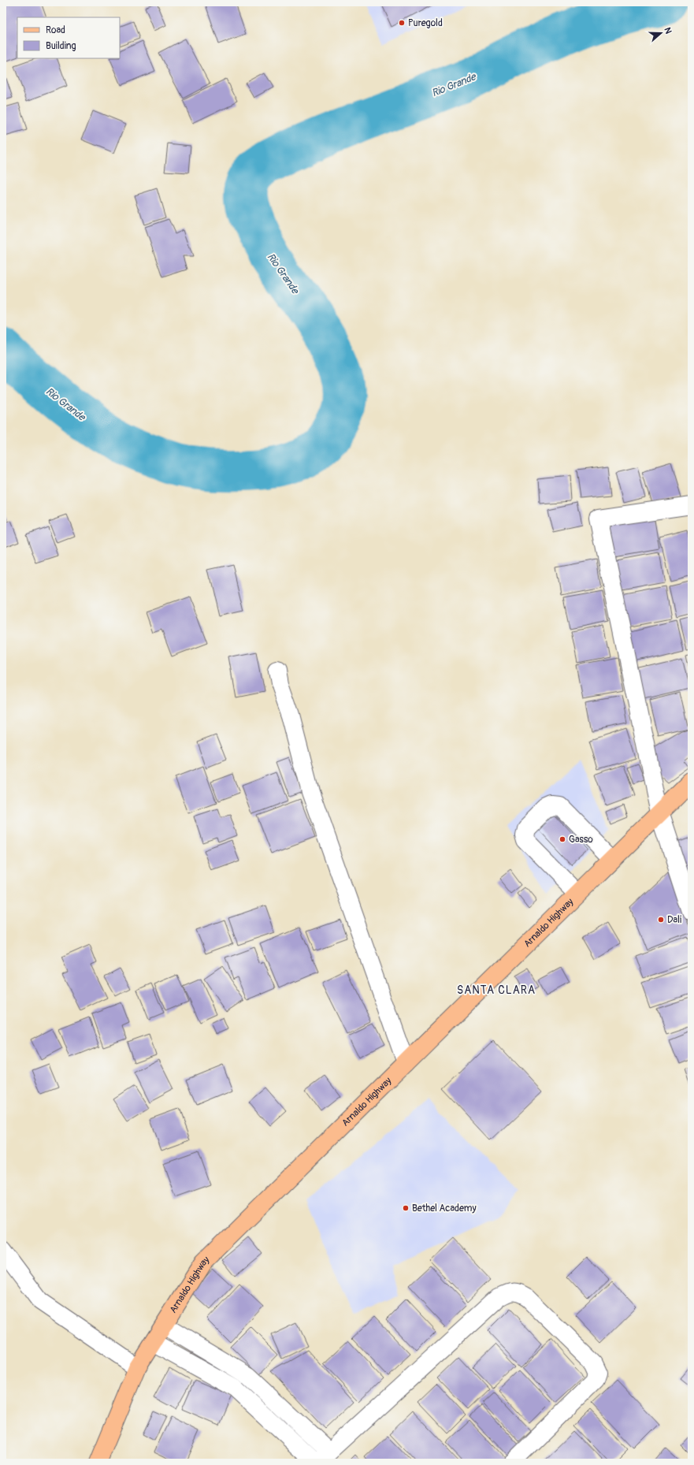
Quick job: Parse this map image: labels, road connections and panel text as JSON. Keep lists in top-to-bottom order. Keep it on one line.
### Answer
{"streets":{"main road":["Arnaldo Highway"]},"districts":["SANTA CLARA"],"water":["Rio Grande"],"places":["Puregold","Gasso","Dali","Bethel Academy"],"legend":["Road","Building"],"north":"right"}
